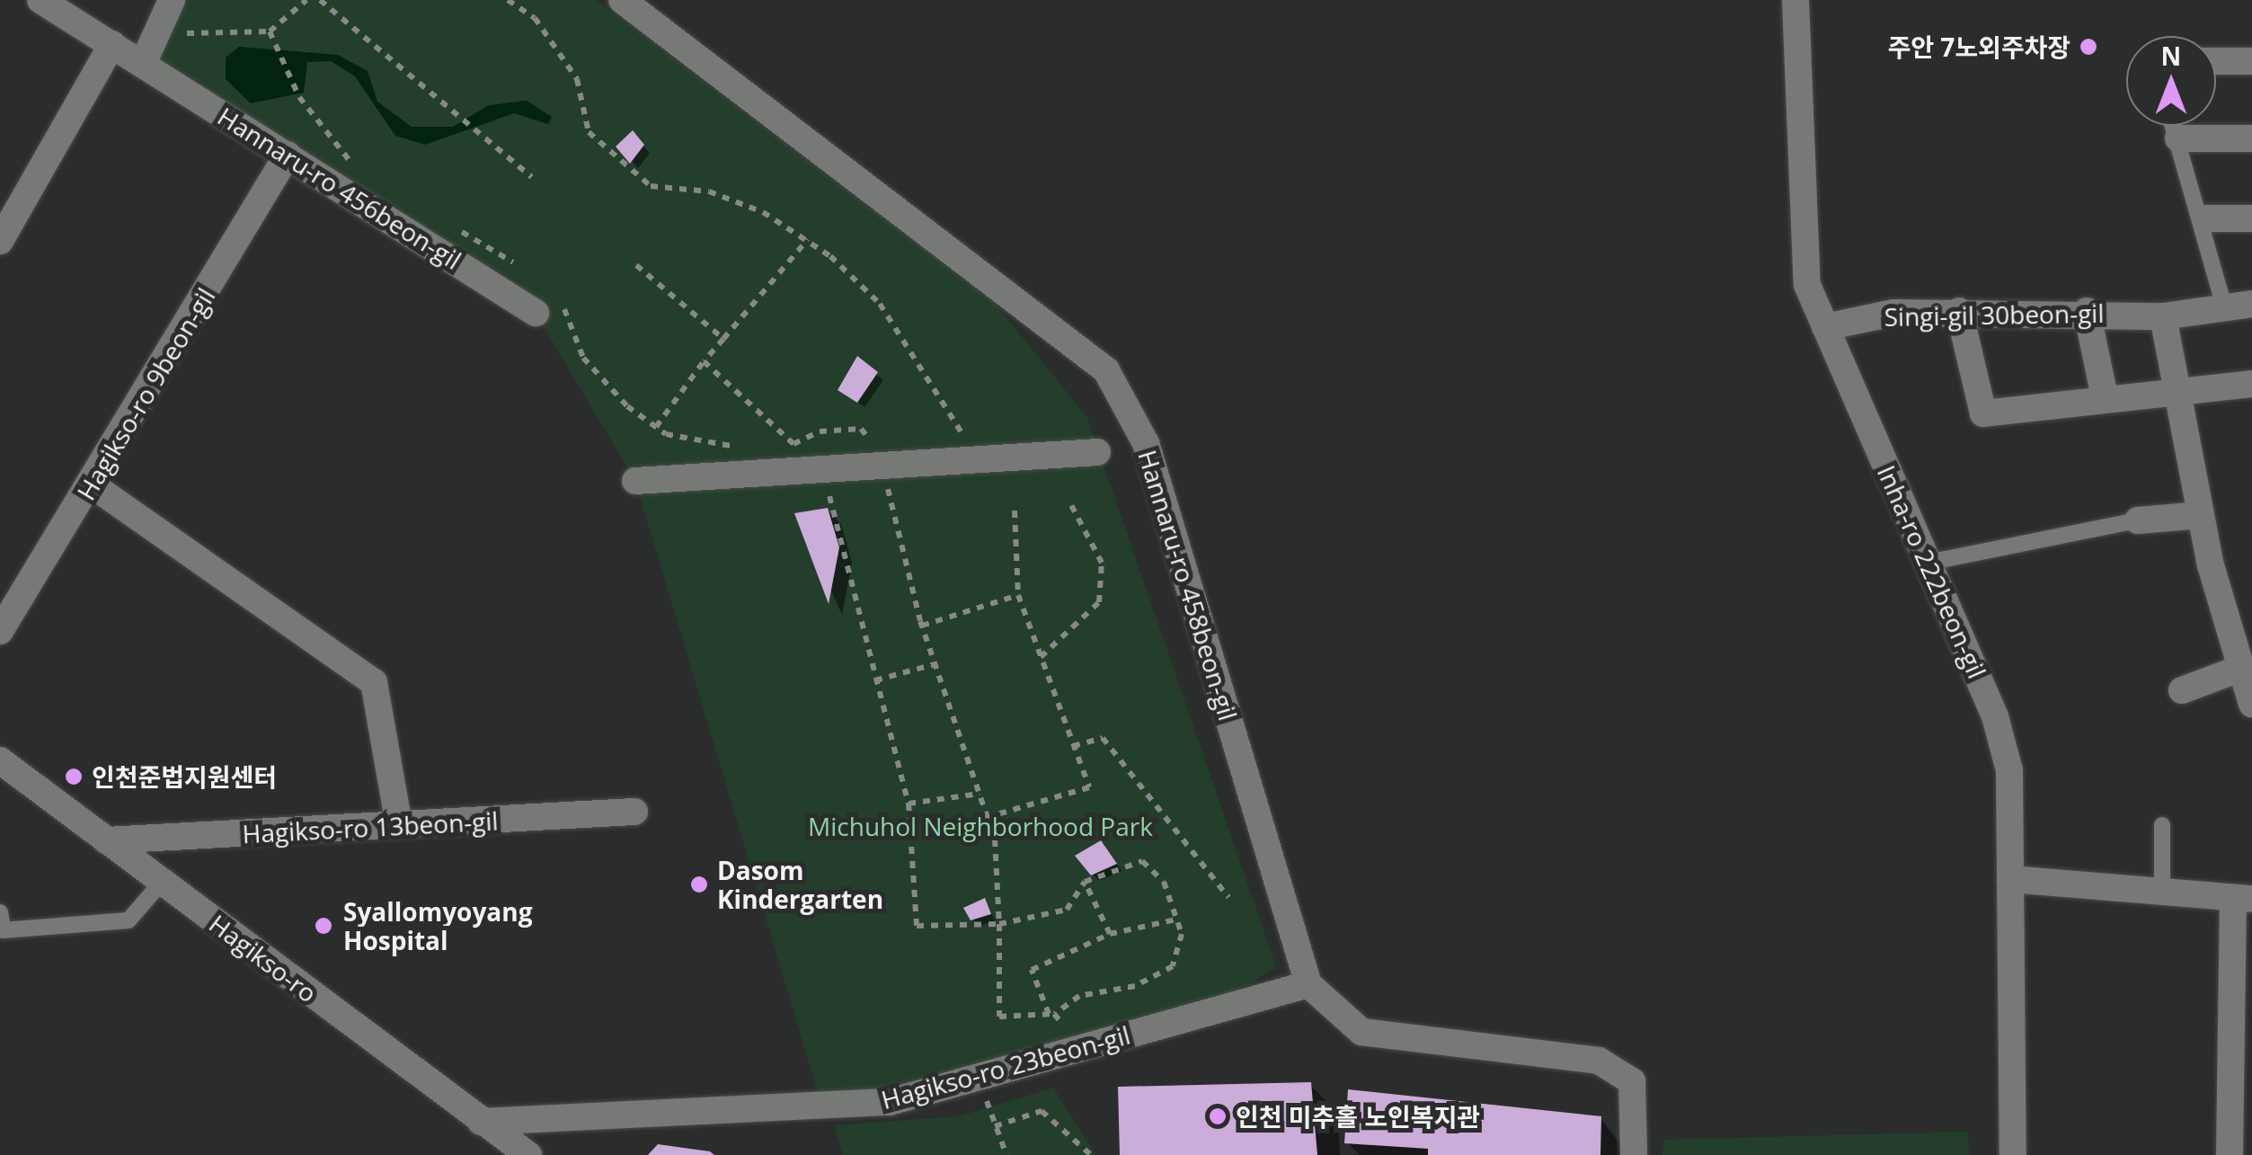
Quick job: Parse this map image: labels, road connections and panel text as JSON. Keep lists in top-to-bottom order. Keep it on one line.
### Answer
{"streets":{"street":["Hannaru-ro 456beon-gil","Singi-gil 30beon-gil","Hagikso-ro 9beon-gil","Inha-ro 222beon-gil","Hannaru-ro 458beon-gil","Hagikso-ro 13beon-gil","Hagikso-ro","Hagikso-ro 23beon-gil"]},"crossings":[["Hannaru-ro 456beon-gil","Hagikso-ro 9beon-gil"],["Singi-gil 30beon-gil","Inha-ro 222beon-gil"],["Hannaru-ro 458beon-gil","Hagikso-ro 23beon-gil"],["Hagikso-ro 13beon-gil","Hagikso-ro"],["Hagikso-ro","Hagikso-ro 23beon-gil"]],"parks":["Michuhol Neighborhood Park"],"places":["주안 7노외주차장","인천준법지원센터","Dasom Kindergarten","Syallomyoyang Hospital","인천 미추홀 노인복지관"],"north":"top"}
